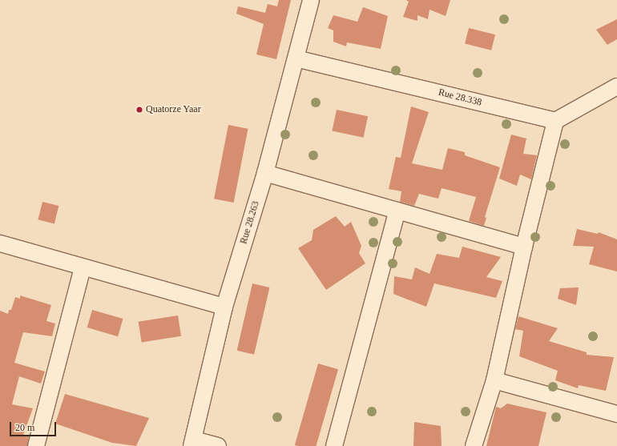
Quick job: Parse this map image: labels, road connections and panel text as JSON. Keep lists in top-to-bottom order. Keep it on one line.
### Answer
{"streets":{"street":["Rue 28.338","Rue 28.263"]},"crossings":[["Rue 28.338","Rue 28.263"]],"places":["Quatorze Yaar"],"scale_bar":"20 m"}
